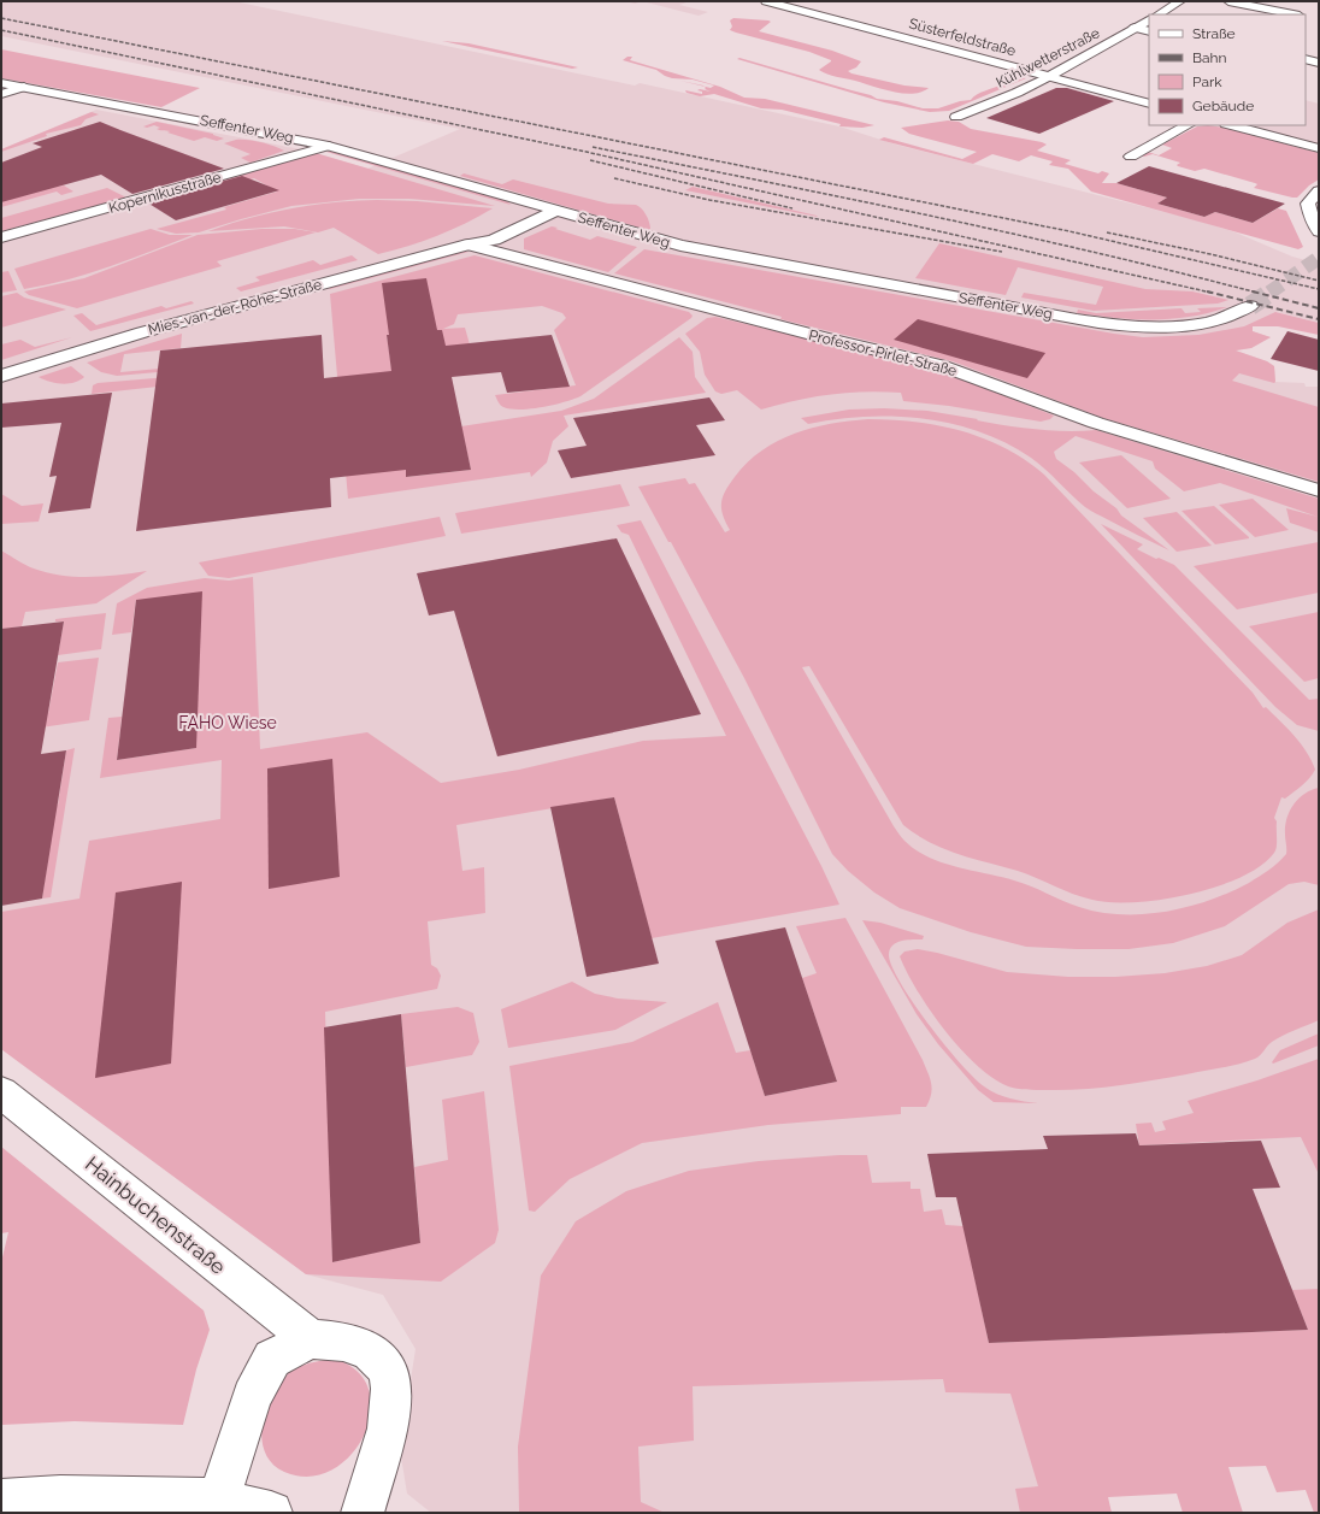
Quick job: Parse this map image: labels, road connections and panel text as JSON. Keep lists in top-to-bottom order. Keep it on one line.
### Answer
{"streets":{"street":["Süsterfeldstraße","Kühlwetterstraße","Seffenter Weg","Kopernikusstraße","Mies-van-der-Rohe-Straße","Professor-Pirlet-Straße","Hainbuchenstraße"]},"crossings":[["Süsterfeldstraße","Kühlwetterstraße"],["Seffenter Weg","Kopernikusstraße"],["Seffenter Weg","Mies-van-der-Rohe-Straße"],["Mies-van-der-Rohe-Straße","Professor-Pirlet-Straße"]],"parks":["FAHO Wiese"],"legend":["Straße","Bahn","Park","Gebäude"]}
